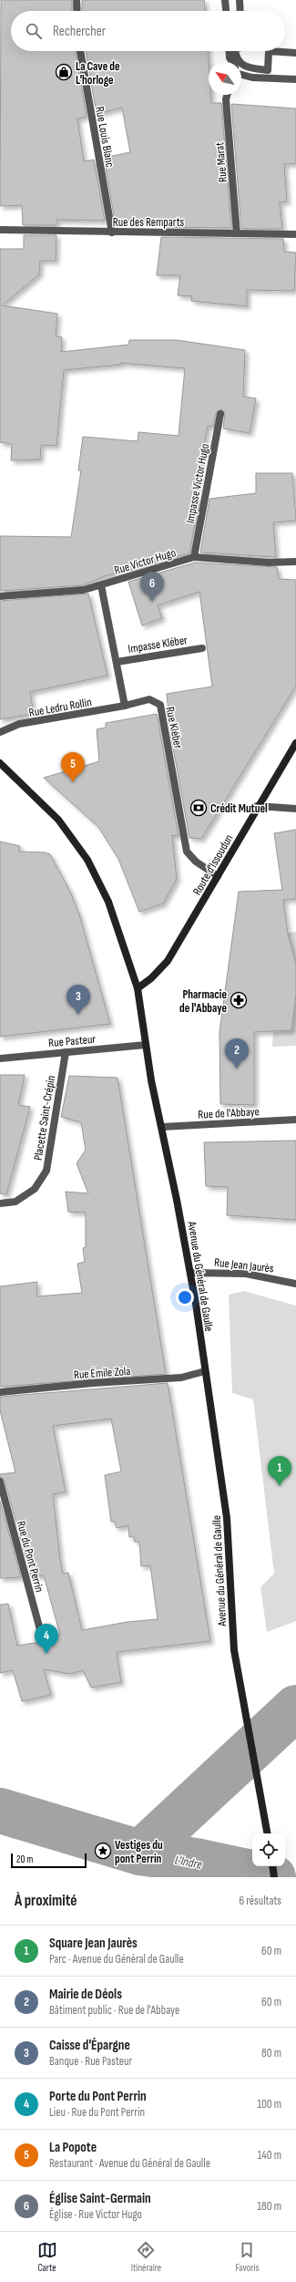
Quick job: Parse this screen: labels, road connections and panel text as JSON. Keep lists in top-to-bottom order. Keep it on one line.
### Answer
{"streets":{"main road":["Route d'Issoudun","Avenue du Général de Gaulle"],"street":["Rue Louis Blanc","Rue Marat","Rue des Remparts","Impasse Victor Hugo","Rue Victor Hugo","Impasse Kléber","Rue Ledru Rollin","Rue Kléber","Rue Pasteur","Rue de l'Abbaye","Placette Saint-Crépin","Rue Jean Jaurès","Rue Émile Zola","Rue du Pont Perrin"]},"crossings":[["Rue Louis Blanc","Rue des Remparts"],["Rue Marat","Rue des Remparts"],["Impasse Victor Hugo","Rue Victor Hugo"],["Rue Ledru Rollin","Rue Kléber"],["Rue Kléber","Route d'Issoudun"],["Route d'Issoudun","Avenue du Général de Gaulle"],["Rue Pasteur","Placette Saint-Crépin"],["Rue Pasteur","Avenue du Général de Gaulle"],["Rue de l'Abbaye","Avenue du Général de Gaulle"],["Rue Jean Jaurès","Avenue du Général de Gaulle"],["Avenue du Général de Gaulle","Rue Émile Zola"]],"water":["L'Indre"],"places":{"shop":["La Cave de L'horloge"],"bank":["Crédit Mutuel"],"pharmacy":["Pharmacie de l'Abbaye"],"place":["Vestiges du pont Perrin"]},"scale_bar":"20 m","north":"top left","page":{"search":"Rechercher","pins":["6","5","3","2","1","4"],"scale":"20 m","heading":["À proximité","6 résultats"],"list":[{"mark":"1","name":"Square Jean Jaurès","note":"Parc · Avenue du Général de Gaulle","value":"60 m"},{"mark":"2","name":"Mairie de Déols","note":"Bâtiment public · Rue de l'Abbaye","value":"60 m"},{"mark":"3","name":"Caisse d'Épargne","note":"Banque · Rue Pasteur","value":"80 m"},{"mark":"4","name":"Porte du Pont Perrin","note":"Lieu · Rue du Pont Perrin","value":"100 m"},{"mark":"5","name":"La Popote","note":"Restaurant · Avenue du Général de Gaulle","value":"140 m"},{"mark":"6","name":"Église Saint-Germain","note":"Église · Rue Victor Hugo","value":"180 m"}],"nav":["Carte","Itinéraire","Favoris"]}}
